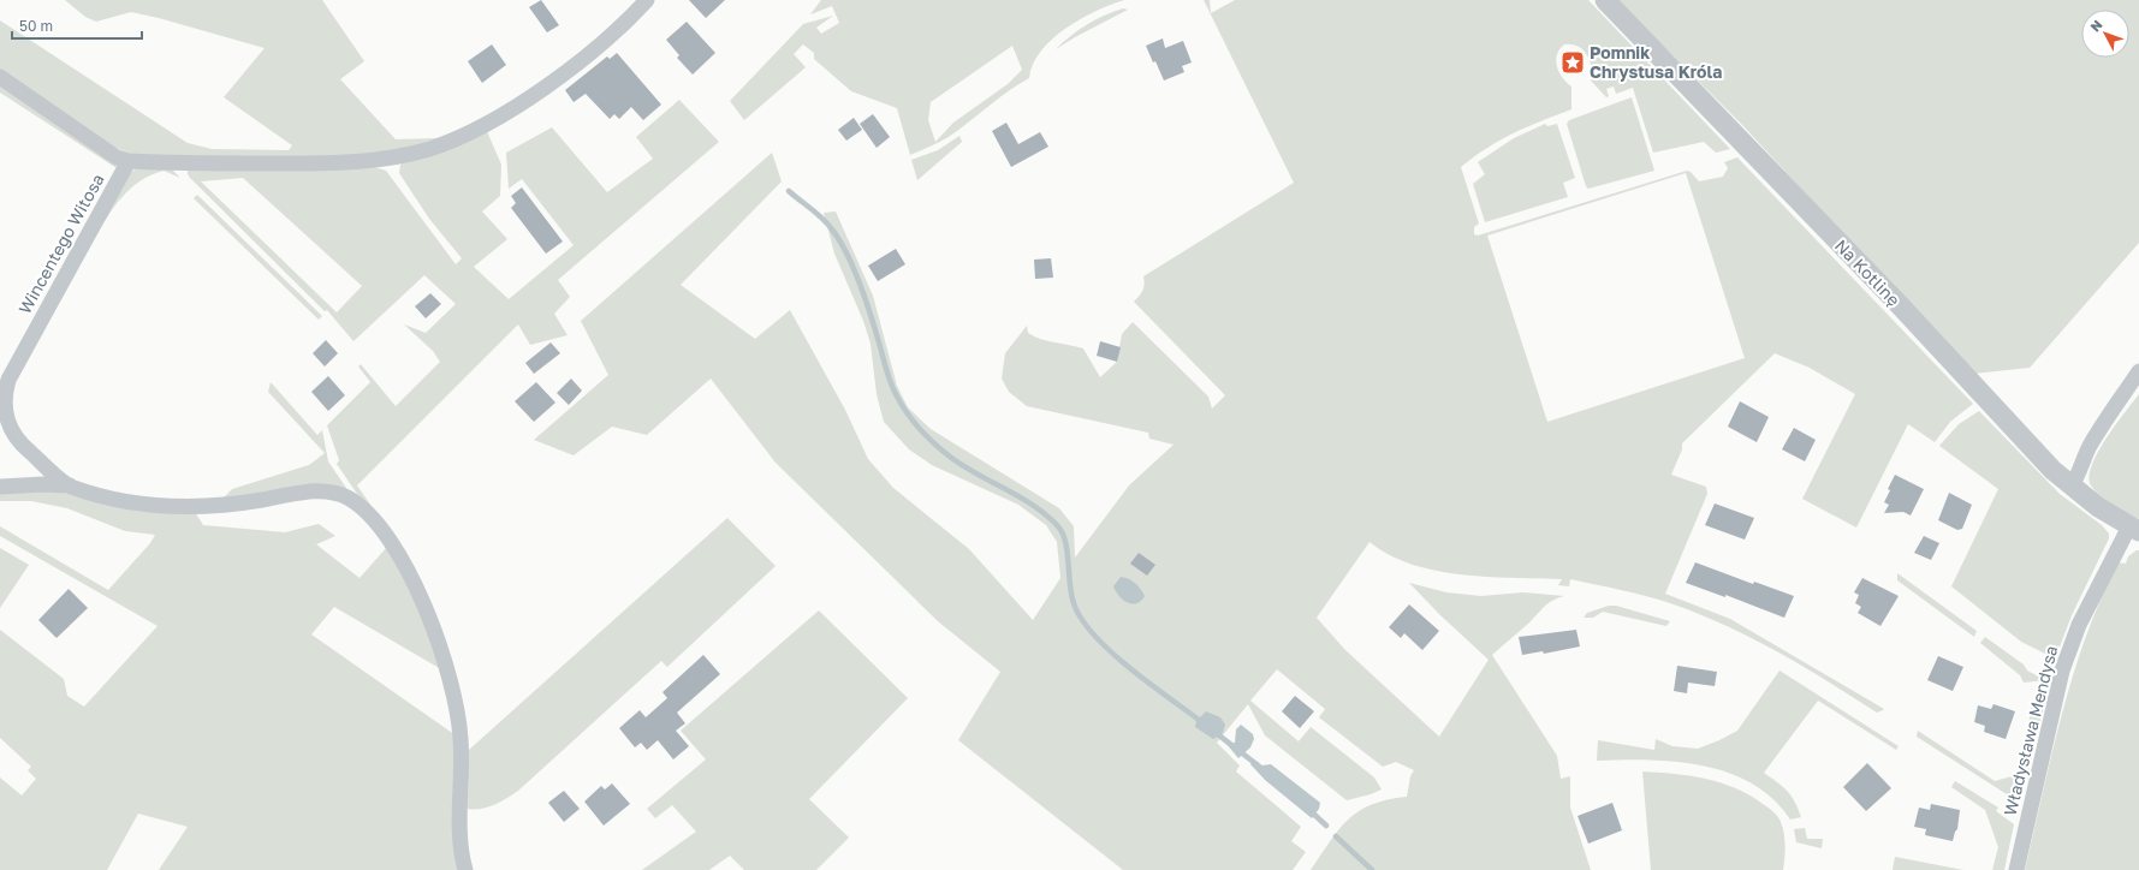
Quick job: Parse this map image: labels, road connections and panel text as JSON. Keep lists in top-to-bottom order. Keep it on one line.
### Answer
{"streets":{"street":["Wincentego Witosa","Na Kotlinę","Władysława Mendysa"]},"crossings":[["Na Kotlinę","Władysława Mendysa"]],"places":{"place":["Pomnik Chrystusa Króla"]},"scale_bar":"50 m","north":"top left"}
